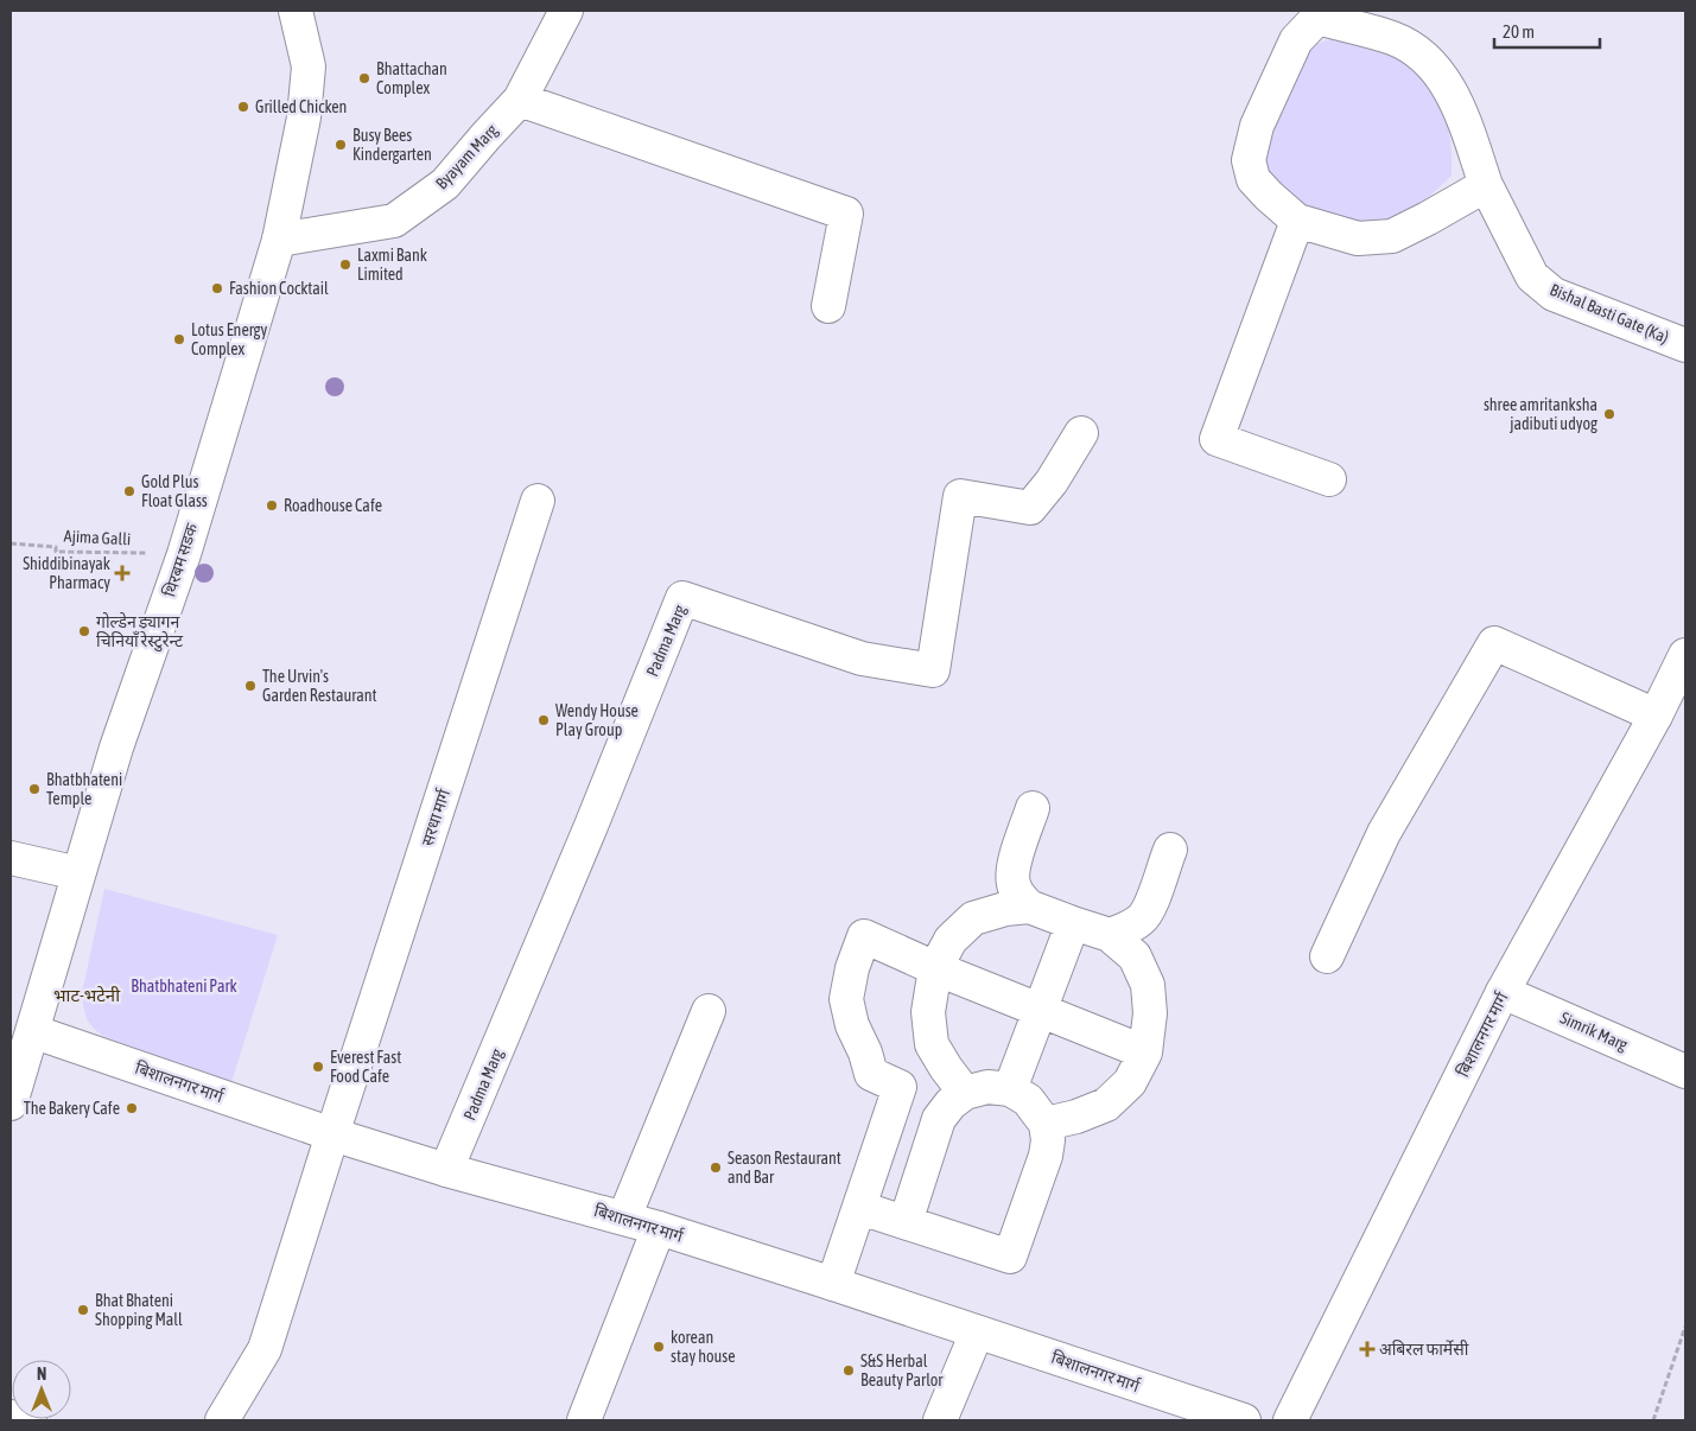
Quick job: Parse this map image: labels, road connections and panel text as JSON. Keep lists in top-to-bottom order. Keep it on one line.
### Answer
{"streets":{"street":["Byayam Marg","Bishal Basti Gate (Ka)","थिरबम सडक","Padma Marg","सरधा मार्ग","Simrik Marg","बिशालनगर मार्ग"],"path":["Ajima Galli"]},"crossings":[["Byayam Marg","थिरबम सडक"],["Ajima Galli","थिरबम सडक"],["थिरबम सडक","बिशालनगर मार्ग"],["Padma Marg","बिशालनगर मार्ग"],["सरधा मार्ग","बिशालनगर मार्ग"],["Simrik Marg","बिशालनगर मार्ग"]],"districts":["भाट-भटेनी"],"parks":["Bhatbhateni Park"],"places":{"other":["Bhattachan Complex","Grilled Chicken","Busy Bees Kindergarten","Laxmi Bank Limited","Fashion Cocktail","Lotus Energy Complex","shree amritanksha jadibuti udyog","Gold Plus Float Glass","Roadhouse Cafe","गोल्डेन ड्र्यागन चिनियाँ रेस्टुरेन्ट","The Urvin's Garden Restaurant","Wendy House Play Group","Bhatbhateni Temple","Everest Fast Food Cafe","The Bakery Cafe","Season Restaurant and Bar","Bhat Bhateni Shopping Mall","korean stay house","S&S Herbal Beauty Parlor"],"health":["Shiddibinayak Pharmacy","अबिरल फार्मेसी"]},"scale_bar":"20 m","north":"top"}
